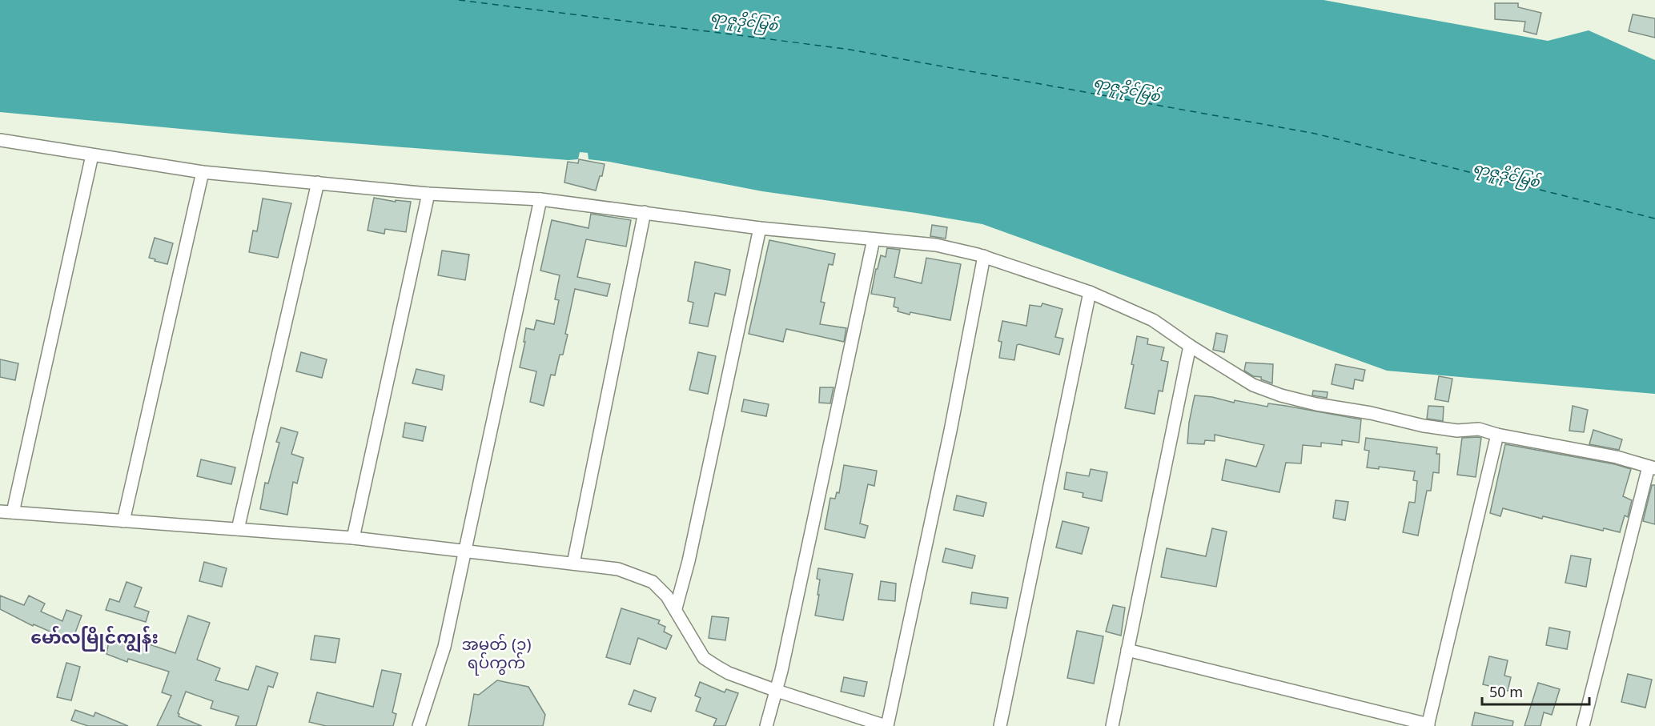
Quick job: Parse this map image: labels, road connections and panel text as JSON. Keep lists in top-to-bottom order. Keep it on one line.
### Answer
{"districts":["မော်လမြိုင်ကျွန်း","အမှတ် (၁) ရပ်ကွက်"],"water":["ရာဇူဒိုင်မြစ်"],"scale_bar":"50 m"}
